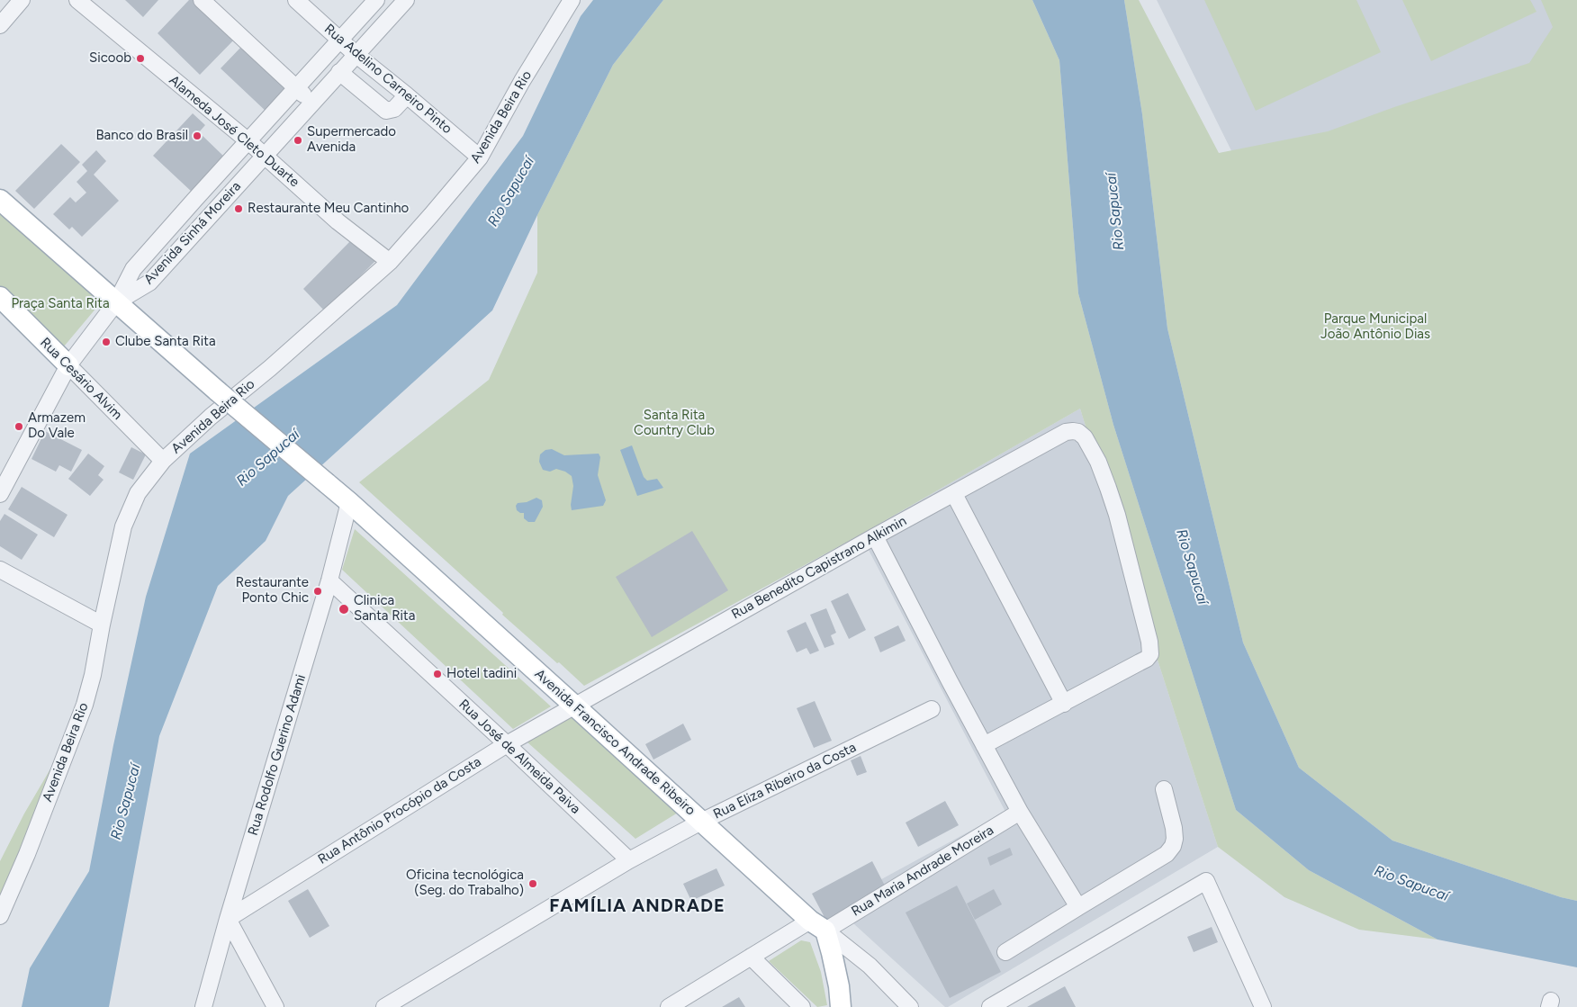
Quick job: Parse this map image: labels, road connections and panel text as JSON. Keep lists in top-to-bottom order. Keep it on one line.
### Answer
{"streets":{"main road":["Rua Cesário Alvim","Avenida Francisco Andrade Ribeiro"],"street":["Rua Adelino Carneiro Pinto","Avenida Beira Rio","Alameda José Cleto Duarte","Avenida Sinhá Moreira","Rua Benedito Capistrano Alkimin","Rua Rodolfo Guerino Adami","Rua José de Almeida Paiva","Rua Eliza Ribeiro da Costa","Rua Antônio Procópio da Costa","Rua Maria Andrade Moreira"]},"crossings":[["Rua Adelino Carneiro Pinto","Avenida Beira Rio"],["Rua Adelino Carneiro Pinto","Avenida Sinhá Moreira"],["Avenida Beira Rio","Alameda José Cleto Duarte"],["Avenida Beira Rio","Rua Cesário Alvim"],["Alameda José Cleto Duarte","Avenida Sinhá Moreira"],["Avenida Sinhá Moreira","Avenida Francisco Andrade Ribeiro"],["Rua Benedito Capistrano Alkimin","Avenida Francisco Andrade Ribeiro"],["Rua Benedito Capistrano Alkimin","Rua Antônio Procópio da Costa"],["Avenida Francisco Andrade Ribeiro","Rua Rodolfo Guerino Adami"],["Avenida Francisco Andrade Ribeiro","Rua Eliza Ribeiro da Costa"],["Avenida Francisco Andrade Ribeiro","Rua Antônio Procópio da Costa"],["Avenida Francisco Andrade Ribeiro","Rua Maria Andrade Moreira"],["Rua Rodolfo Guerino Adami","Rua José de Almeida Paiva"],["Rua Rodolfo Guerino Adami","Rua Antônio Procópio da Costa"],["Rua José de Almeida Paiva","Rua Eliza Ribeiro da Costa"],["Rua José de Almeida Paiva","Rua Antônio Procópio da Costa"]],"districts":["FAMÍLIA ANDRADE"],"water":["Rio Sapucaí"],"parks":["Praça Santa Rita","Parque Municipal João Antônio Dias","Santa Rita Country Club"],"places":["Sicoob","Banco do Brasil","Supermercado Avenida","Restaurante Meu Cantinho","Clube Santa Rita","Armazem Do Vale","Restaurante Ponto Chic","Clinica Santa Rita","Hotel tadini","Oficina tecnológica (Seg. do Trabalho)"]}
